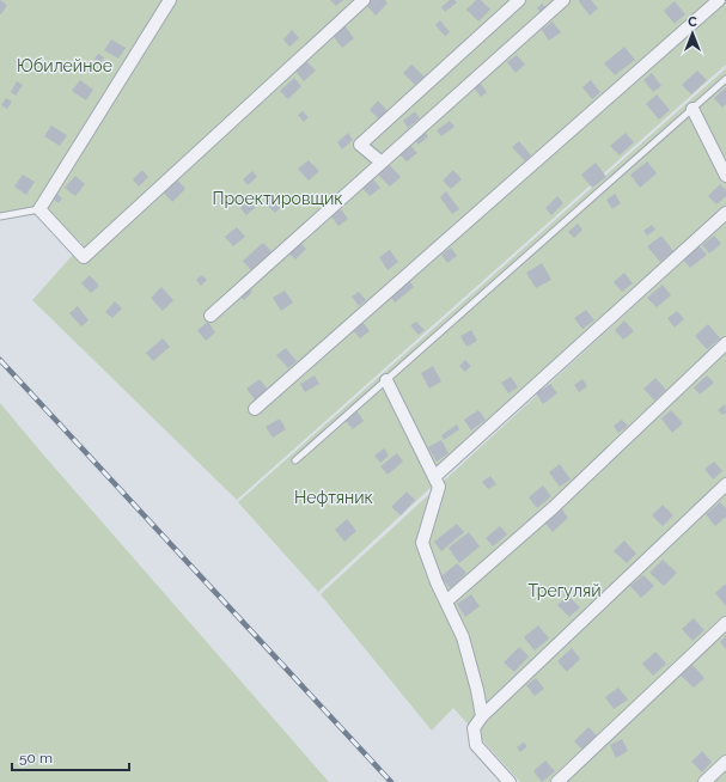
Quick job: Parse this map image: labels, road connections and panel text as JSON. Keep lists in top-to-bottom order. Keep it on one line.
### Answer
{"parks":["Юбилейное","Проектировщик","Нефтяник","Трегуляй"],"scale_bar":"50 m","north":"top"}
